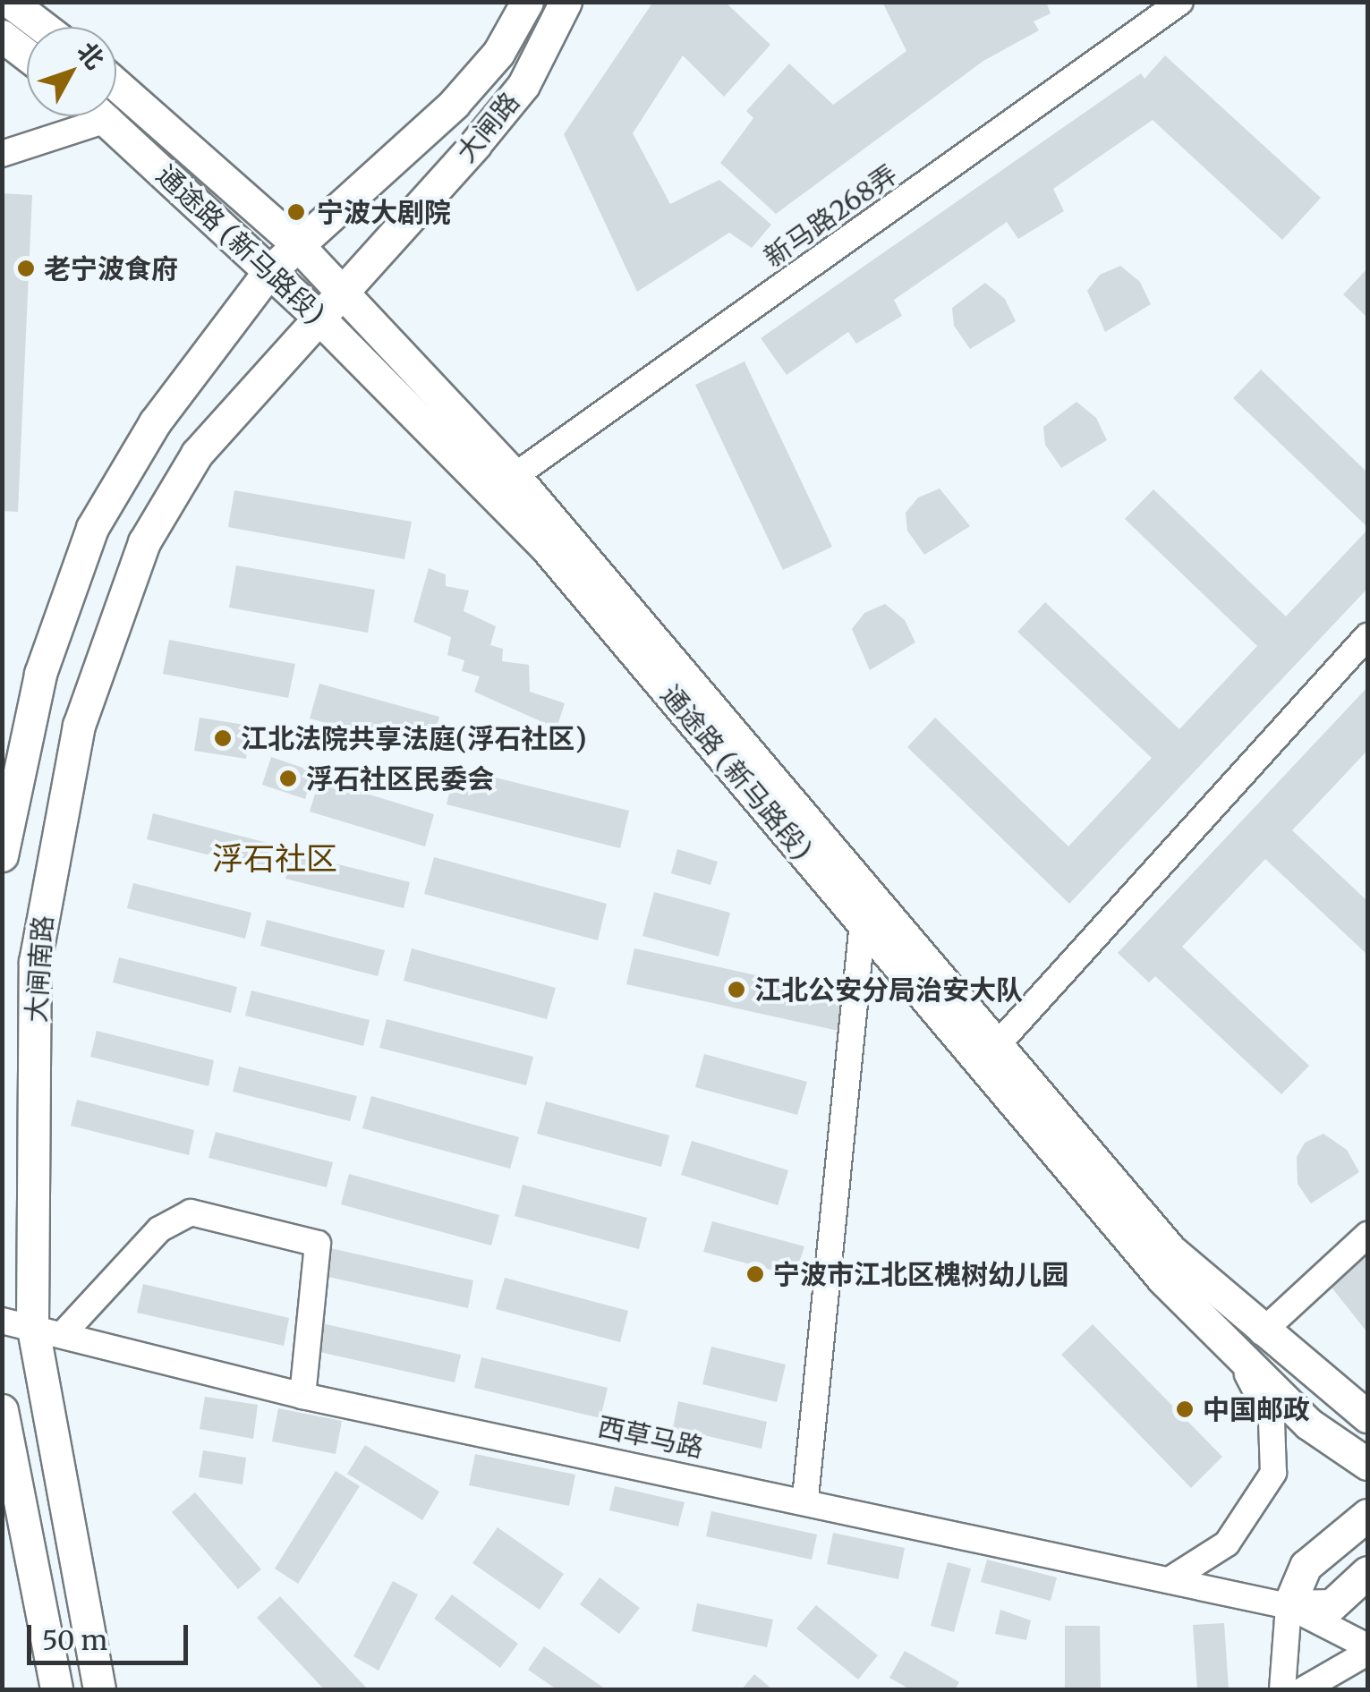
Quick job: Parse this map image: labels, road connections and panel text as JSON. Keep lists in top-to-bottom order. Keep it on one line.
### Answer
{"streets":{"main road":["大闸路","通途路 (新马路段)","大闸南路"],"street":["新马路268弄","西草马路"]},"crossings":[["大闸路","通途路 (新马路段)"],["大闸路","大闸南路"],["新马路268弄","通途路 (新马路段)"],["通途路 (新马路段)","大闸南路"],["大闸南路","西草马路"]],"districts":["浮石社区"],"places":["宁波大剧院","老宁波食府","江北法院共享法庭(浮石社区)","浮石社区民委会","江北公安分局治安大队","宁波市江北区槐树幼儿园","中国邮政"],"scale_bar":"50 m","north":"top right"}
